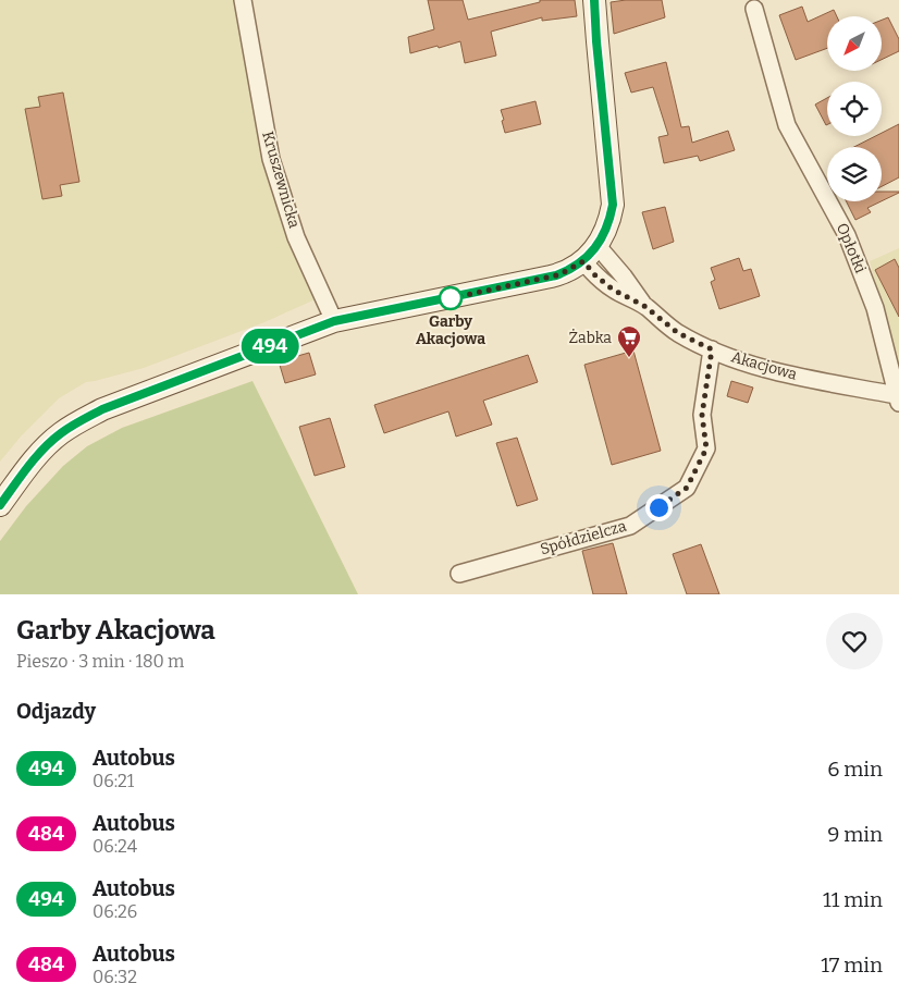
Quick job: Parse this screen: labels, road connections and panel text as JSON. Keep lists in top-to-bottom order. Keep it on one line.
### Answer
{"streets":{"street":["Kruszewnicka","Opłotki","Akacjowa","Spółdzielcza"]},"crossings":[["Opłotki","Akacjowa"],["Akacjowa","Spółdzielcza"]],"places":{"other":["Garby Akacjowa"],"supermarket":["Żabka"]},"lines":["bus line 494"],"north":"bottom left","page":{"on_map":"494","heading":[["Garby Akacjowa","Pieszo · 3 min · 180 m"],"Odjazdy"],"list":[{"mark":"494","name":"Autobus","note":"06:21","value":"6 min"},{"mark":"484","name":"Autobus","note":"06:24","value":"9 min"},{"mark":"494","name":"Autobus","note":"06:26","value":"11 min"},{"mark":"484","name":"Autobus","note":"06:32","value":"17 min"}]}}
